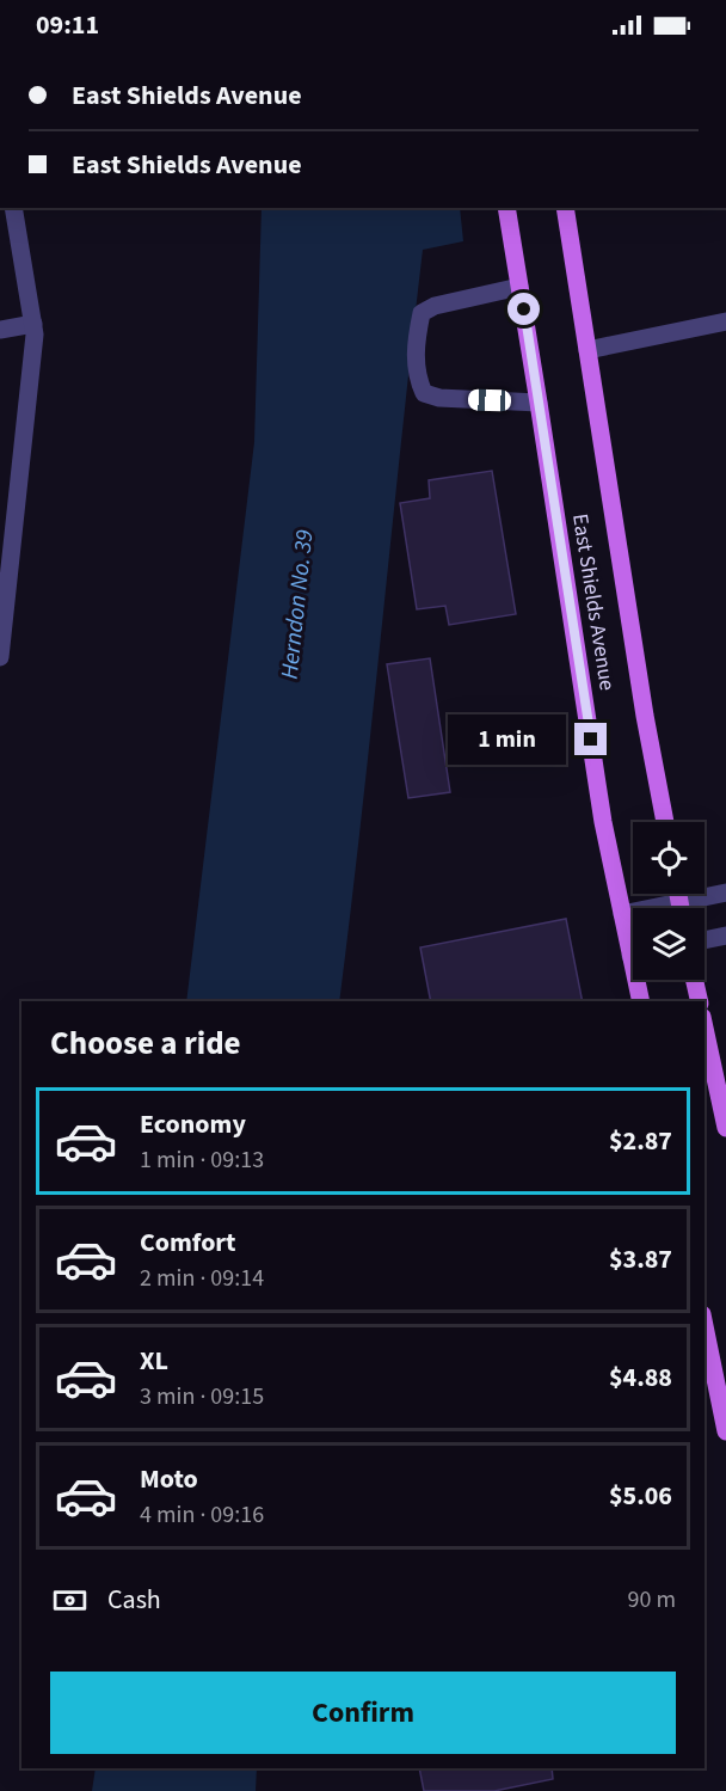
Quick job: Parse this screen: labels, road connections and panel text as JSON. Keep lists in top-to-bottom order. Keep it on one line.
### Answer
{"streets":{"main road":["East Shields Avenue"]},"water":["Herndon No. 39"],"page":{"status":"09:11","banner":["East Shields Avenue","East Shields Avenue"],"bubble":"1 min","heading":"Choose a ride","list":[{"name":"Economy","note":"1 min · 09:13","value":"$2.87"},{"name":"Comfort","note":"2 min · 09:14","value":"$3.87"},{"name":"XL","note":"3 min · 09:15","value":"$4.88"},{"name":"Moto","note":"4 min · 09:16","value":"$5.06"}],"pay":["Cash","90 m"],"buttons":"Confirm"}}
